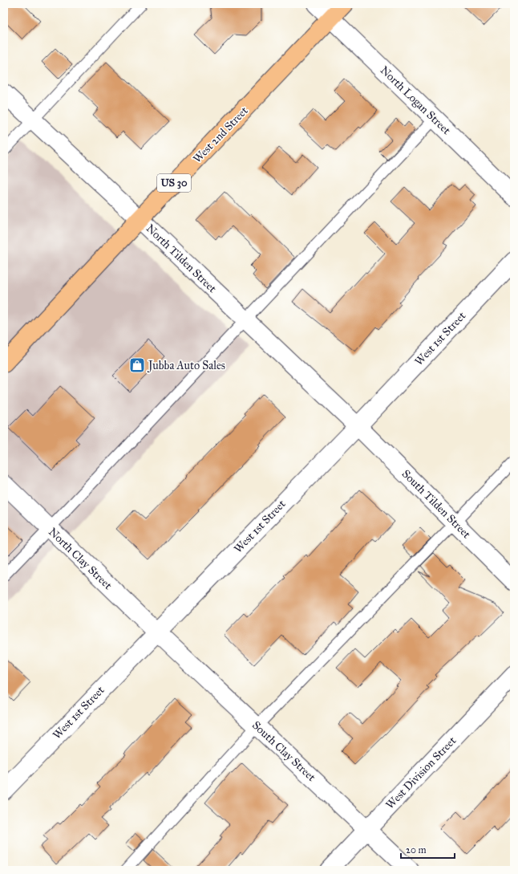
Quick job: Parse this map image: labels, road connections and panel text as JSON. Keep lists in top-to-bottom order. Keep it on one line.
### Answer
{"streets":{"highway":["West 2nd Street","US 30"],"street":["North Logan Street","North Tilden Street","West 1st Street","South Tilden Street","North Clay Street","South Clay Street","West Division Street"]},"crossings":[["North Logan Street","West 2nd Street"],["West 2nd Street","North Tilden Street"],["North Tilden Street","West 1st Street"],["North Tilden Street","South Tilden Street"],["West 1st Street","South Tilden Street"],["West 1st Street","North Clay Street"],["West 1st Street","South Clay Street"],["North Clay Street","South Clay Street"],["South Clay Street","West Division Street"]],"places":{"shop":["Jubba Auto Sales"]},"scale_bar":"20 m"}
